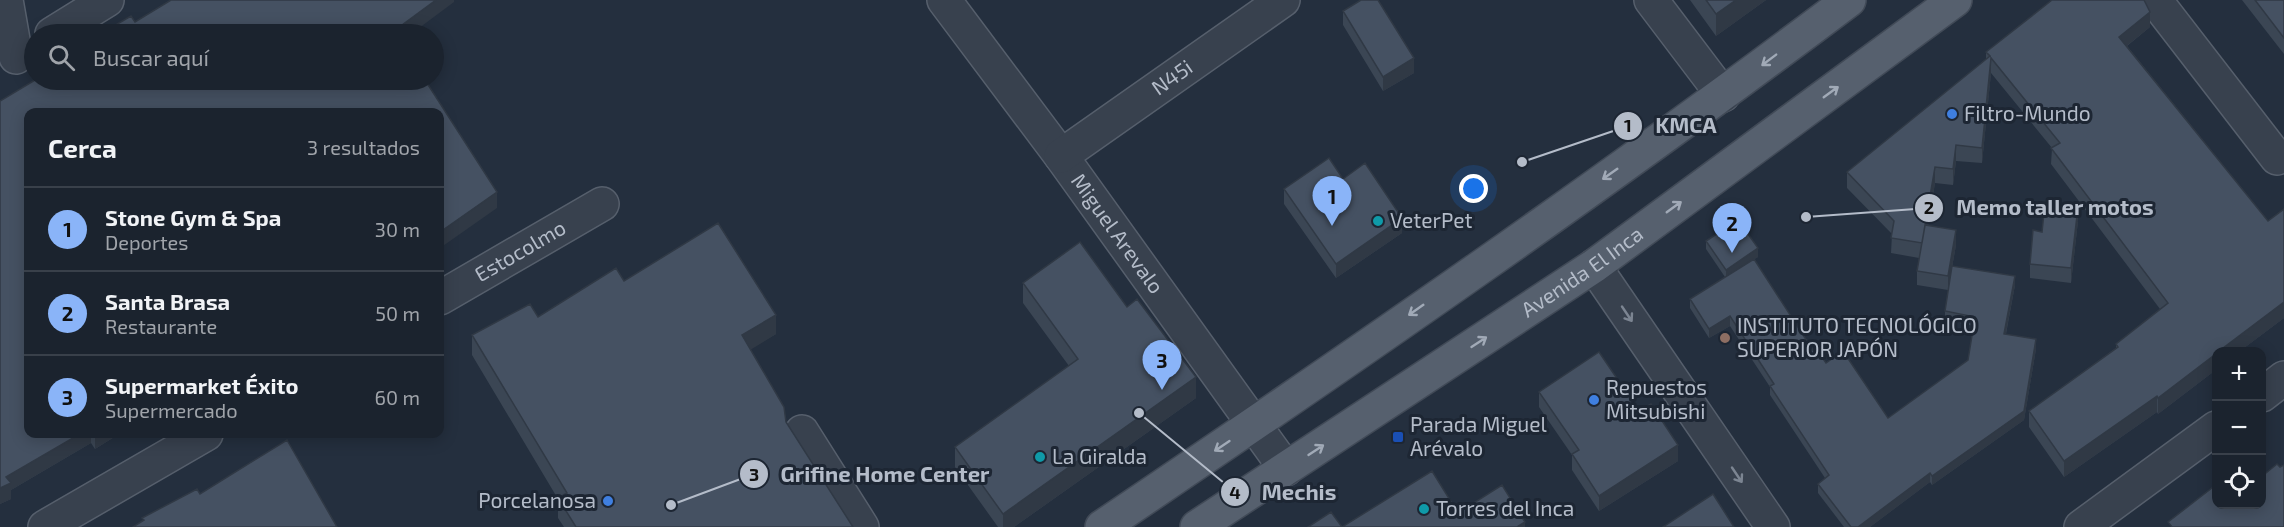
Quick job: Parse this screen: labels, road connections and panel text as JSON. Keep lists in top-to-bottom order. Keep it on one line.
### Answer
{"streets":{"main road":["Avenida El Inca"],"street":["N45i","Miguel Arevalo","Estocolmo"]},"crossings":[["N45i","Miguel Arevalo"],["Miguel Arevalo","Avenida El Inca"]],"places":{"other":["Filtro-Mundo","KMCA","Memo taller motos","VeterPet","INSTITUTO TECNOLÓGICO SUPERIOR JAPÓN","Repuestos Mitsubishi","Mechis","La Giralda","Porcelanosa","Grifine Home Center","Torres del Inca"],"transit":["Parada Miguel Arévalo"]},"page":{"search":"Buscar aquí","heading":["Cerca","3 resultados"],"pins":["1","2","3"],"list":[{"mark":"1","name":"Stone Gym & Spa","note":"Deportes","value":"30 m"},{"mark":"2","name":"Santa Brasa","note":"Restaurante","value":"50 m"},{"mark":"3","name":"Supermarket Éxito","note":"Supermercado","value":"60 m"}],"map_buttons":["+","−"]}}
